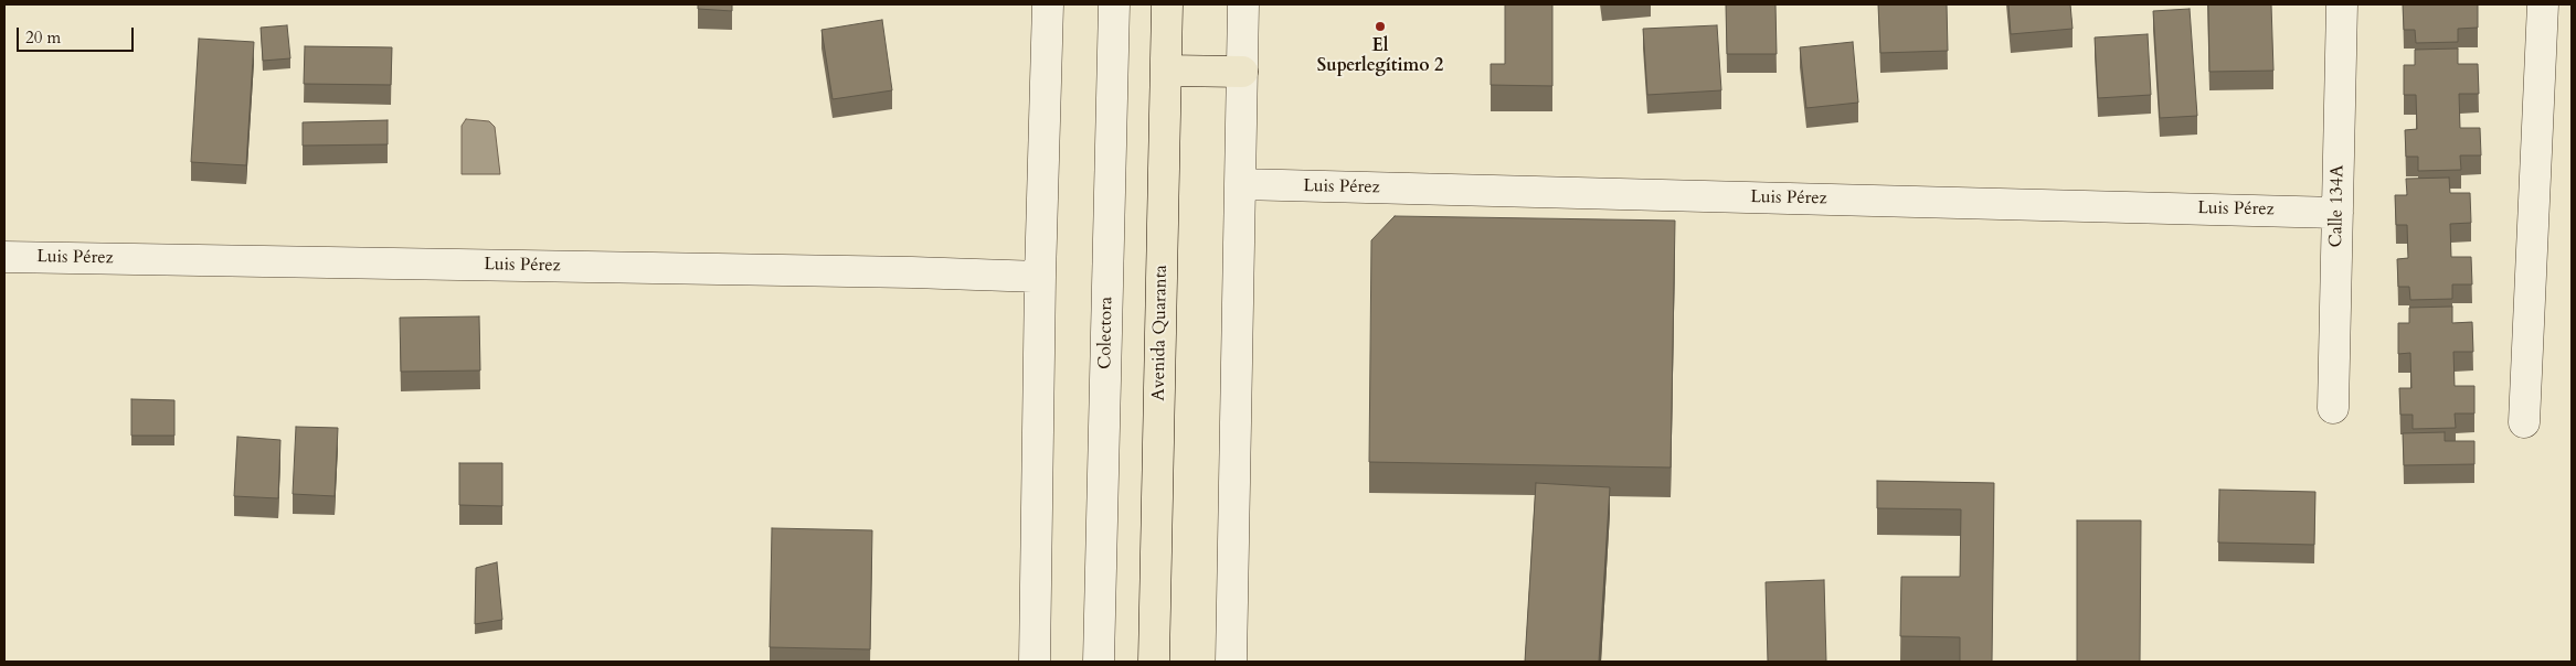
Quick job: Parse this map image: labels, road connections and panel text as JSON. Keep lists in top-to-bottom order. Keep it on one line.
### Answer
{"streets":{"highway":["Avenida Quaranta"],"street":["Luis Pérez","Calle 134A","Colectora"]},"crossings":[["Luis Pérez","Calle 134A"]],"places":["El Superlegítimo 2"],"scale_bar":"20 m"}
